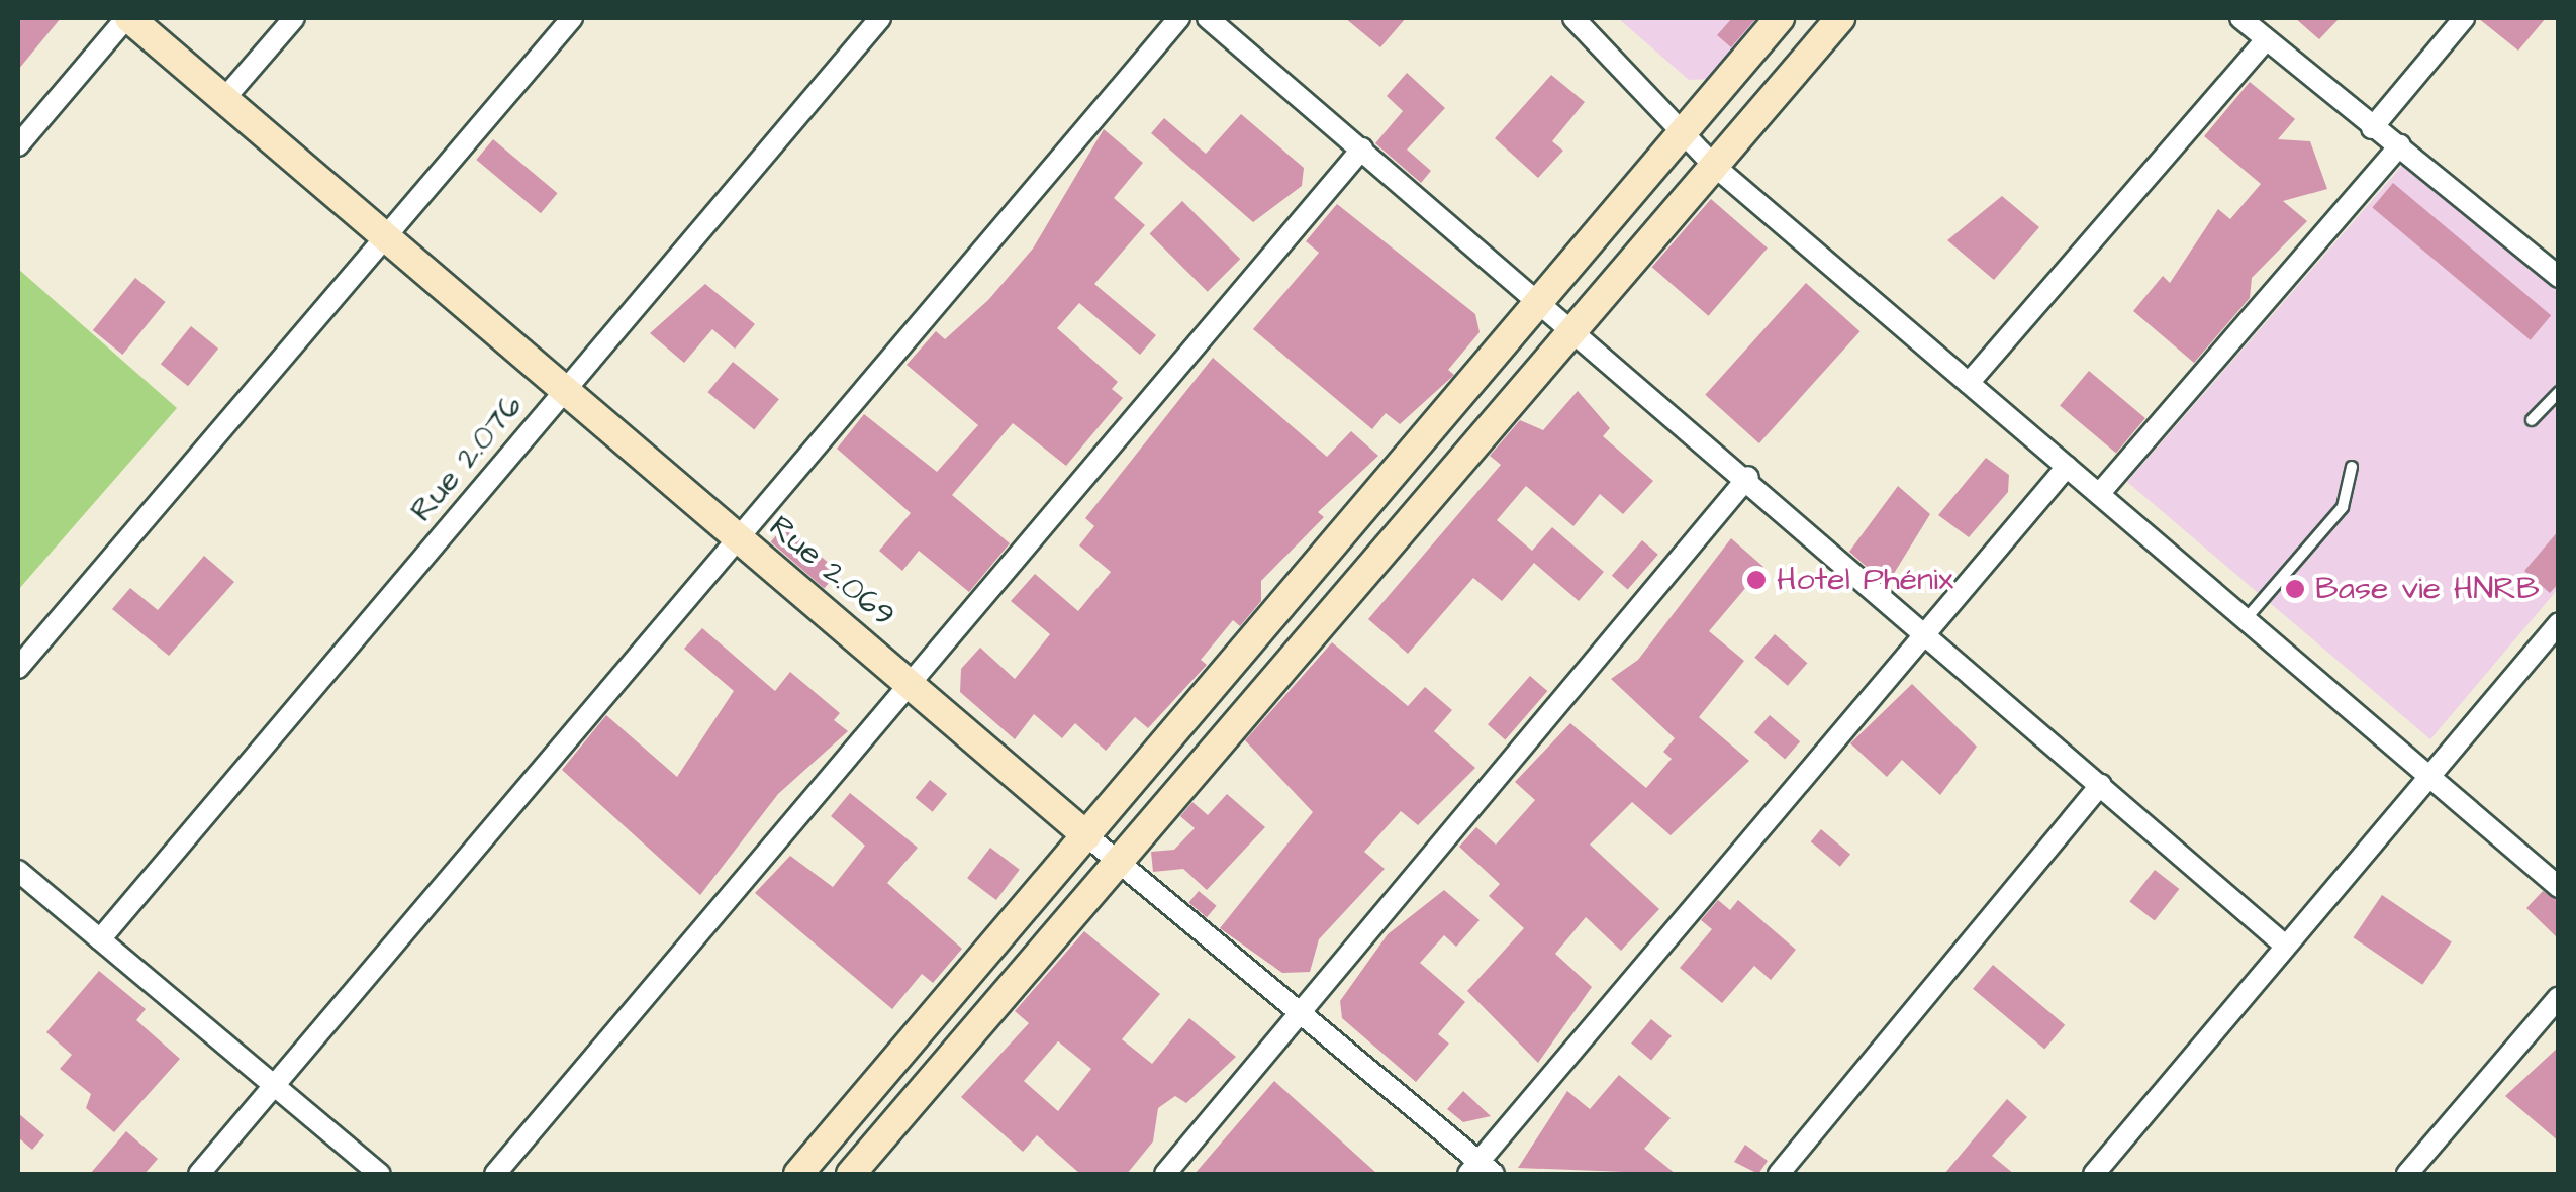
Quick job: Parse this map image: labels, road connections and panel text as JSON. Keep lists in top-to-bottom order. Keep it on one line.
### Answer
{"streets":{"street":["Rue 2.076","Rue 2.069"]},"crossings":[["Rue 2.076","Rue 2.069"]],"places":["Hotel Phénix","Base vie HNRB"]}
